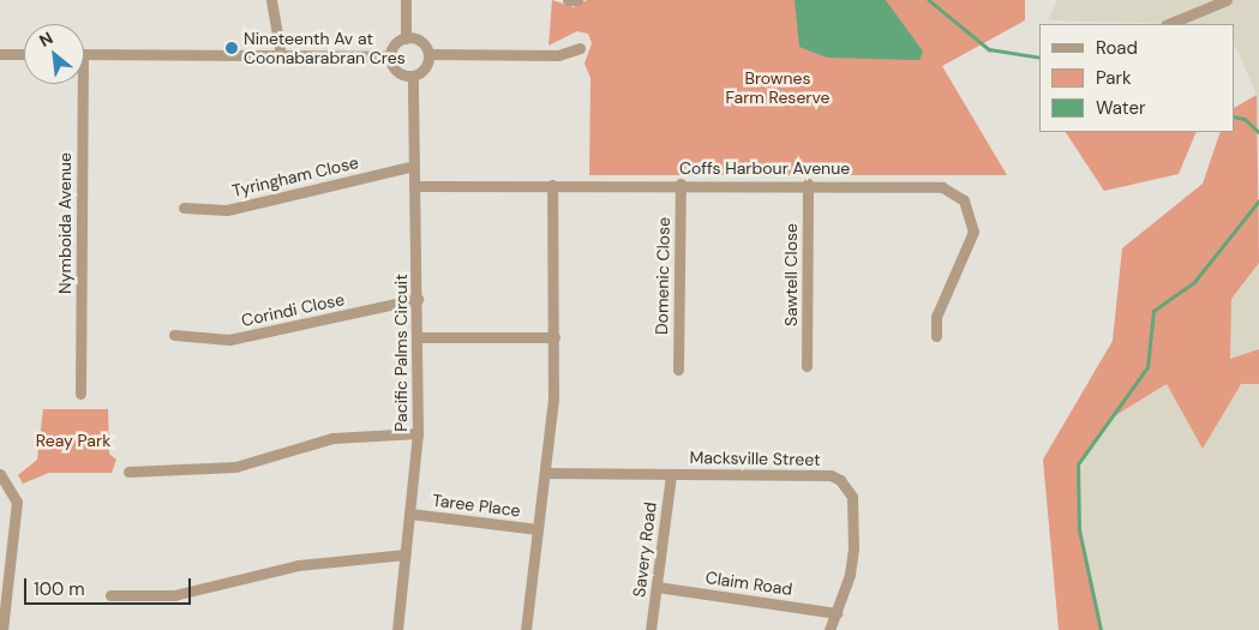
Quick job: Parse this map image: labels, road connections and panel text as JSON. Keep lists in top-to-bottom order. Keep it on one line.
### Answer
{"streets":{"street":["Coffs Harbour Avenue","Tyringham Close","Nymboida Avenue","Sawtell Close","Domenic Close","Corindi Close","Pacific Palms Circuit","Macksville Street","Taree Place","Savery Road","Claim Road"]},"crossings":[["Coffs Harbour Avenue","Sawtell Close"],["Coffs Harbour Avenue","Domenic Close"],["Coffs Harbour Avenue","Pacific Palms Circuit"],["Tyringham Close","Pacific Palms Circuit"],["Corindi Close","Pacific Palms Circuit"],["Pacific Palms Circuit","Taree Place"],["Macksville Street","Savery Road"],["Macksville Street","Claim Road"],["Savery Road","Claim Road"]],"parks":["Brownes Farm Reserve","Reay Park"],"places":["Nineteenth Av at Coonabarabran Cres"],"legend":["Road","Park","Water"],"scale_bar":"100 m","north":"top left"}
